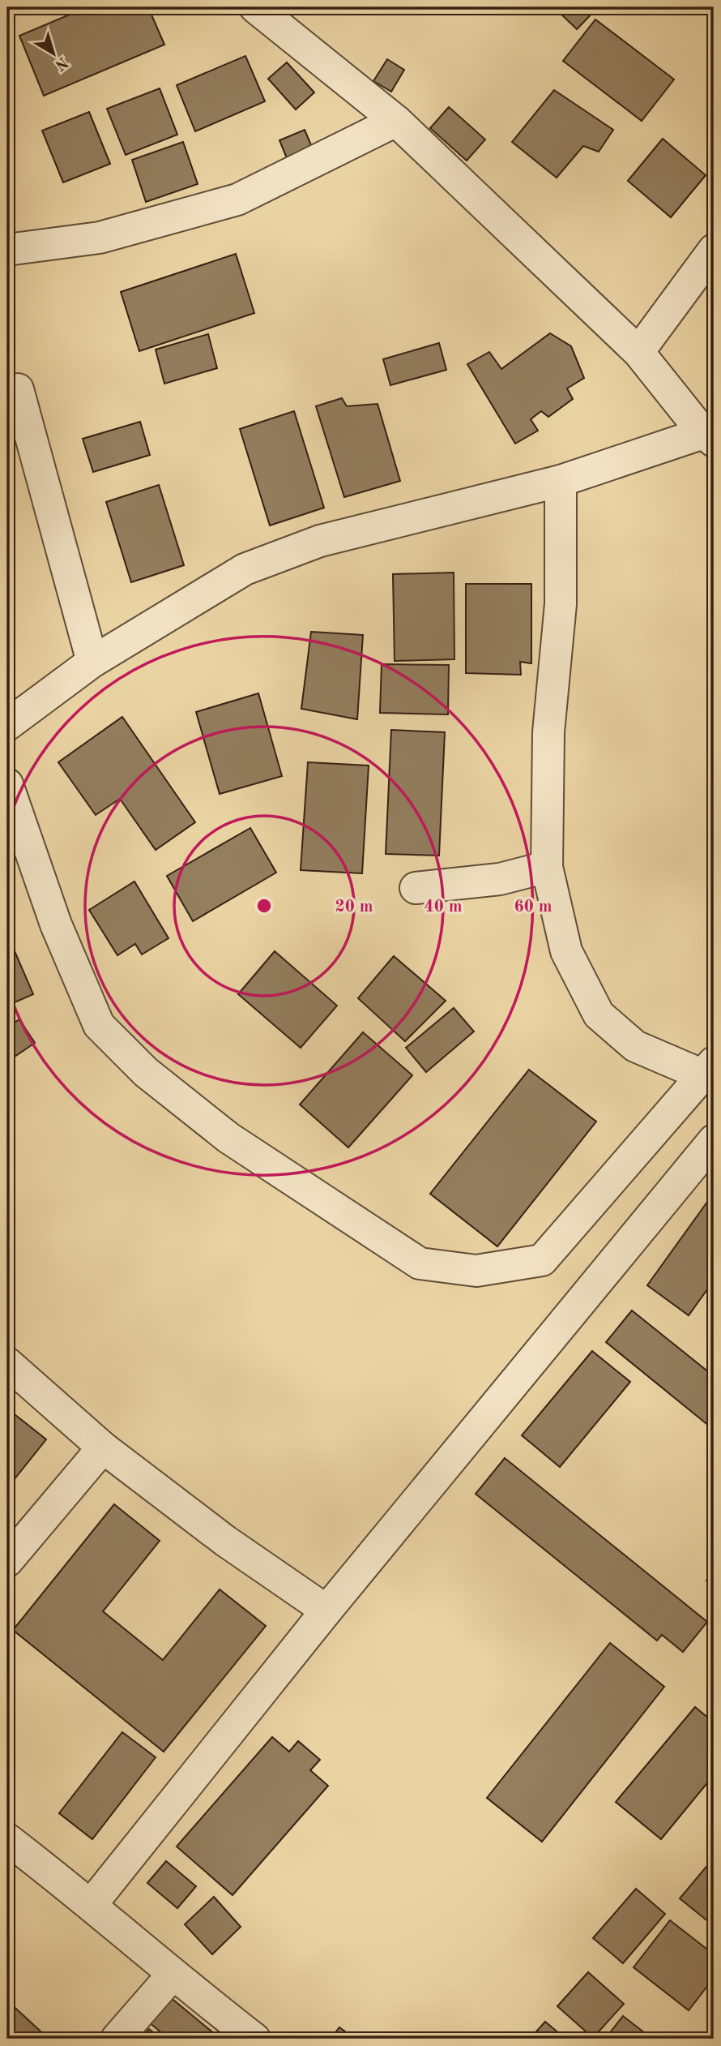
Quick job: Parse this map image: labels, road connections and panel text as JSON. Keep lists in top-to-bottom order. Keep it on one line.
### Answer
{"north":"bottom right","rings":["20 m","40 m","60 m"]}
